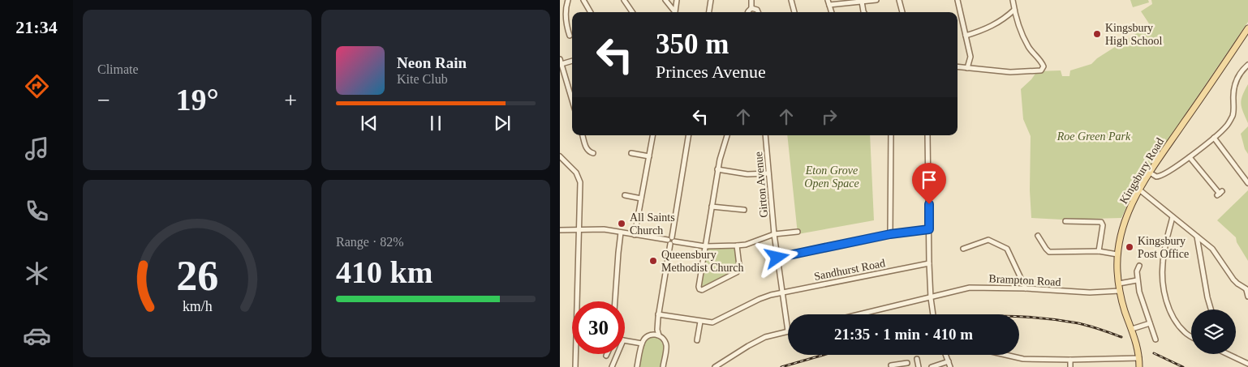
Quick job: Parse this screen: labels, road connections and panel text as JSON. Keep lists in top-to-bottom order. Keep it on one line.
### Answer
{"streets":{"main road":["Kingsbury Road"],"street":["Girton Avenue","Sandhurst Road","Brampton Road"]},"crossings":[["Kingsbury Road","Brampton Road"],["Girton Avenue","Sandhurst Road"]],"parks":["Roe Green Park","Eton Grove Open Space"],"places":["Kingsbury High School","All Saints Church","Kingsbury Post Office","Queensbury Methodist Church"],"page":{"tabs":"21:34","tile":["Climate",["Range · 82%","410 km"]],"turn":["350 m","Princes Avenue"],"song":["Neon Rain","Kite Club"],"heat":["−","19°","+"],"limit":"30","trip":"21:35 · 1 min · 410 m","gauge":["26","km/h"]}}
